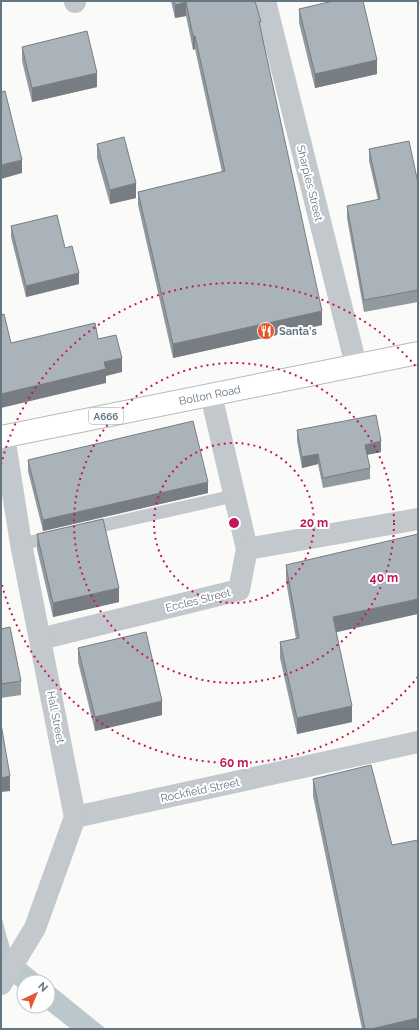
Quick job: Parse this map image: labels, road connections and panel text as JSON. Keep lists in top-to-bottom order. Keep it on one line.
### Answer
{"streets":{"highway":["Bolton Road","A666"],"street":["Sharples Street","Eccles Street","Hall Street","Rockfield Street"]},"crossings":[["Sharples Street","Bolton Road"],["Bolton Road","Hall Street"],["Eccles Street","Hall Street"],["Hall Street","Rockfield Street"]],"places":{"restaurant":["Santa's"]},"north":"top right","rings":["20 m","40 m","60 m"]}
